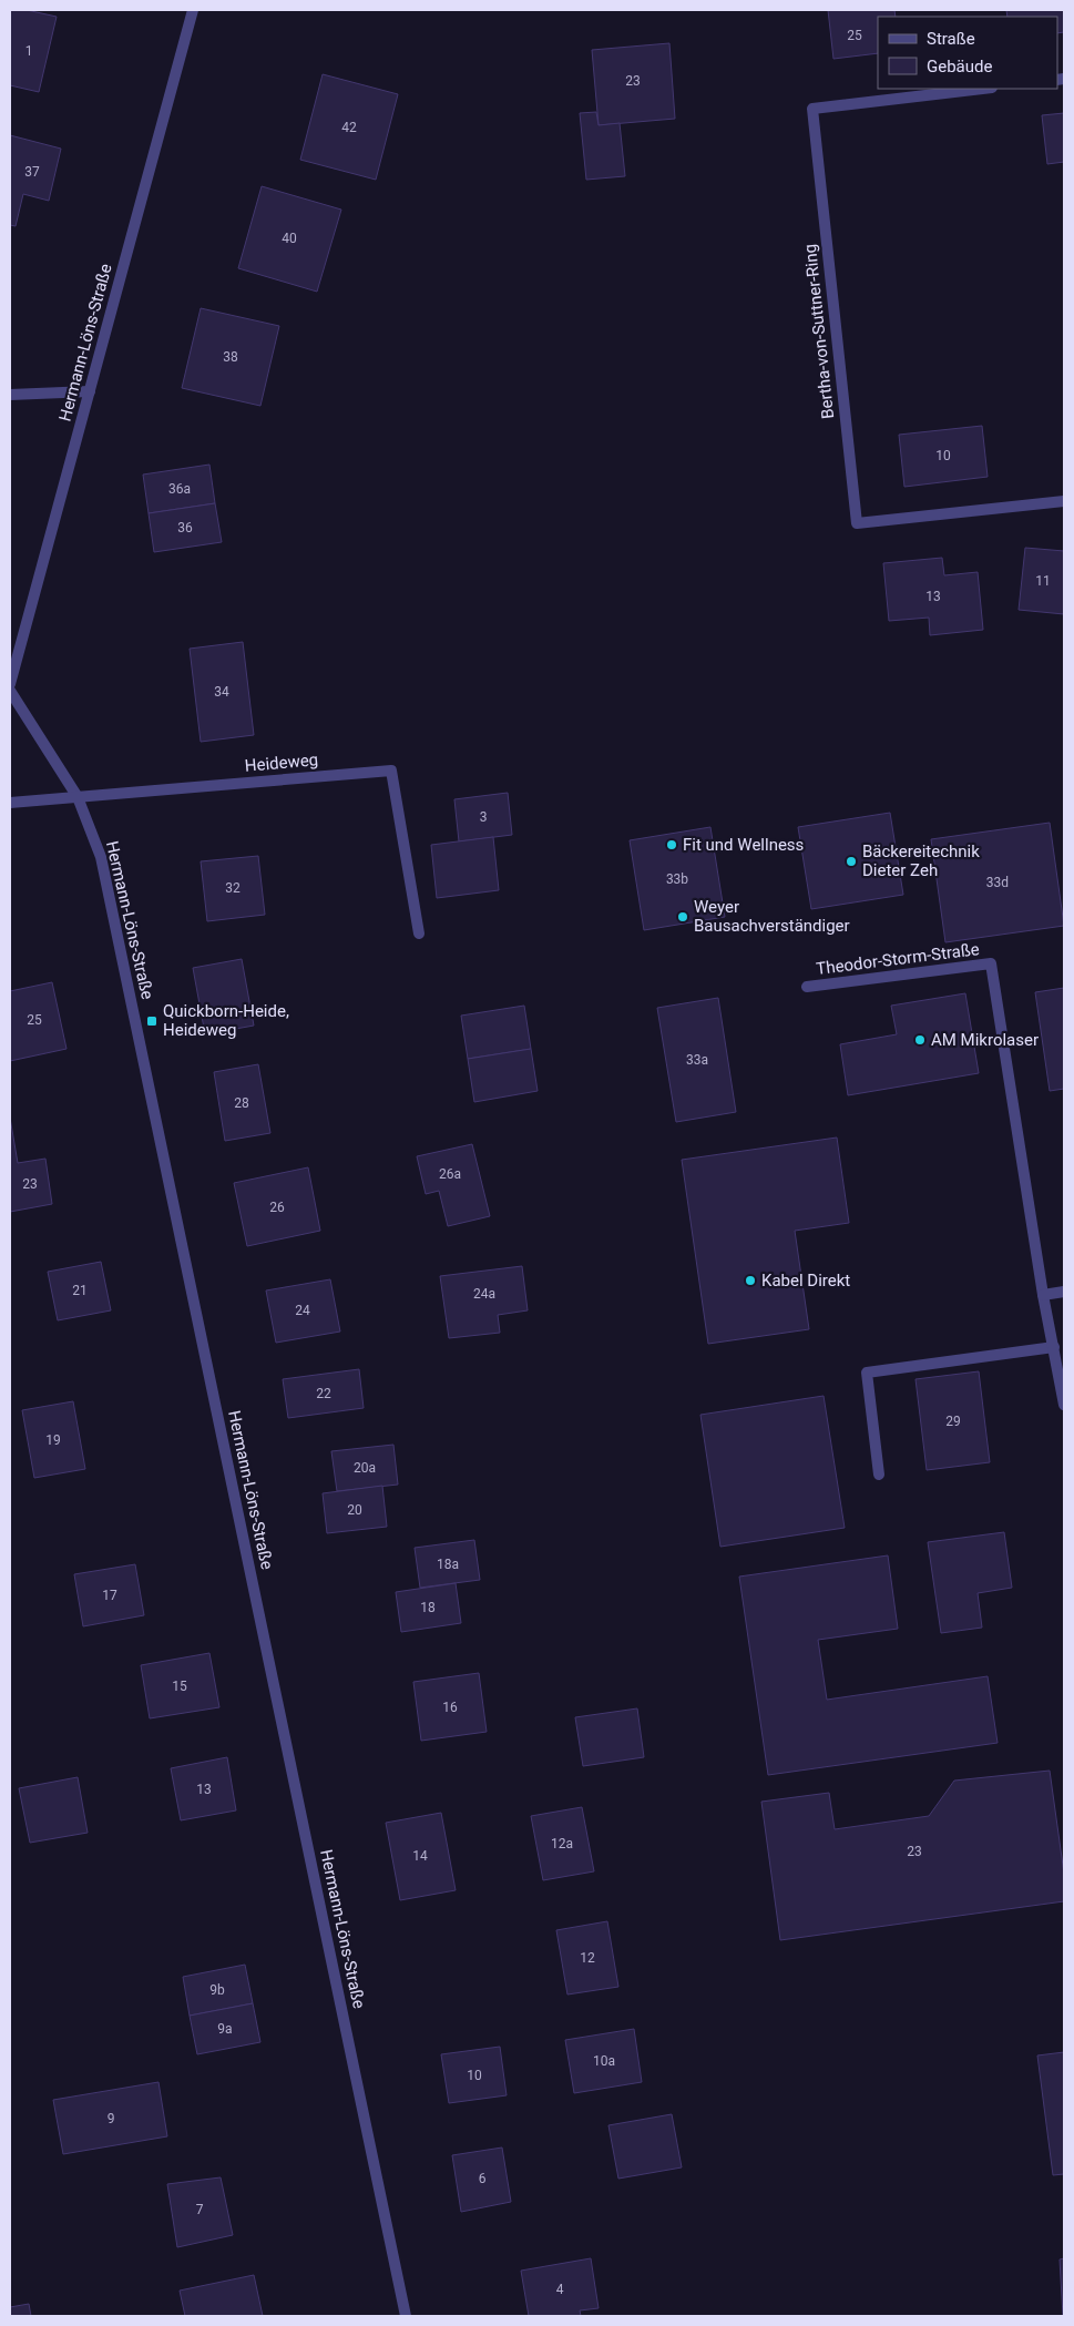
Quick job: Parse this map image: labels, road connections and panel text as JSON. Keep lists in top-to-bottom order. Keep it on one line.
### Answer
{"streets":{"street":["Bertha-von-Suttner-Ring","Hermann-Löns-Straße","Heideweg","Theodor-Storm-Straße"]},"crossings":[["Hermann-Löns-Straße","Heideweg"]],"places":{"other":["Fit und Wellness","Bäckereitechnik Dieter Zeh","Weyer Bausachverständiger","AM Mikrolaser","Kabel Direkt"],"transit":["Quickborn-Heide, Heideweg"]},"house_numbers":["25","1","23","42","37","40","38","10","36a","36","11","13","34","3","33b","33d","32","25","33a","28","26a","23","26","21","24a","24","22","29","19","20a","20","18a","17","18","15","16","13","12a","23","14","12","9b","9a","10a","10","9","6","7","4"],"legend":["Straße","Gebäude"]}
